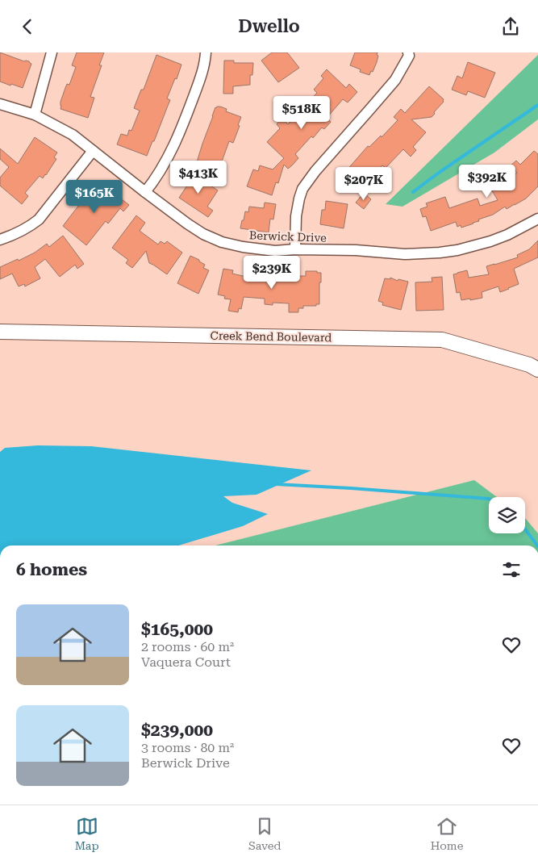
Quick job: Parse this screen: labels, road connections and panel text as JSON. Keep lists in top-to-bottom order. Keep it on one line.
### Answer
{"streets":{"street":["Berwick Drive","Creek Bend Boulevard"]},"page":{"header":"Dwello","price":["$518K","$413K","$392K","$207K","$165K","$239K"],"heading":"6 homes","list":[{"name":"$165,000","note":"2 rooms · 60 m² · Vaquera Court"},{"name":"$239,000","note":"3 rooms · 80 m² · Berwick Drive"}],"tabs":["Map","Saved","Home"]}}
